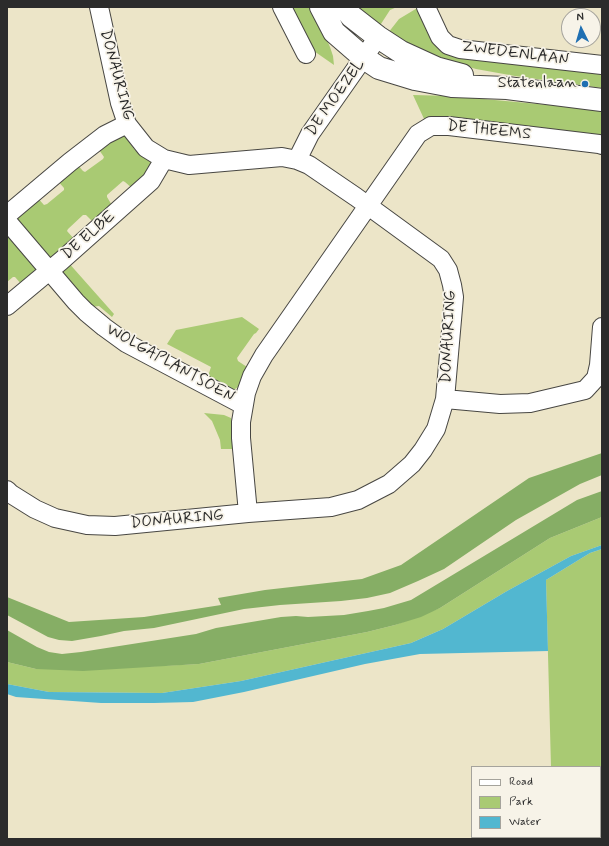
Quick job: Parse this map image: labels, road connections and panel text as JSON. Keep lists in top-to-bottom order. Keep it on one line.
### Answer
{"streets":{"street":["ZWEDENLAAN","DONAURING","DE MOEZEL","DE THEEMS","DE ELBE","WOLGAPLANTSOEN"]},"crossings":[["DONAURING","DE MOEZEL"],["DONAURING","DE THEEMS"],["DONAURING","DE ELBE"],["DONAURING","WOLGAPLANTSOEN"],["DE THEEMS","WOLGAPLANTSOEN"],["DE ELBE","WOLGAPLANTSOEN"]],"places":["Statenlaan"],"legend":["Road","Park","Water"],"north":"top"}
